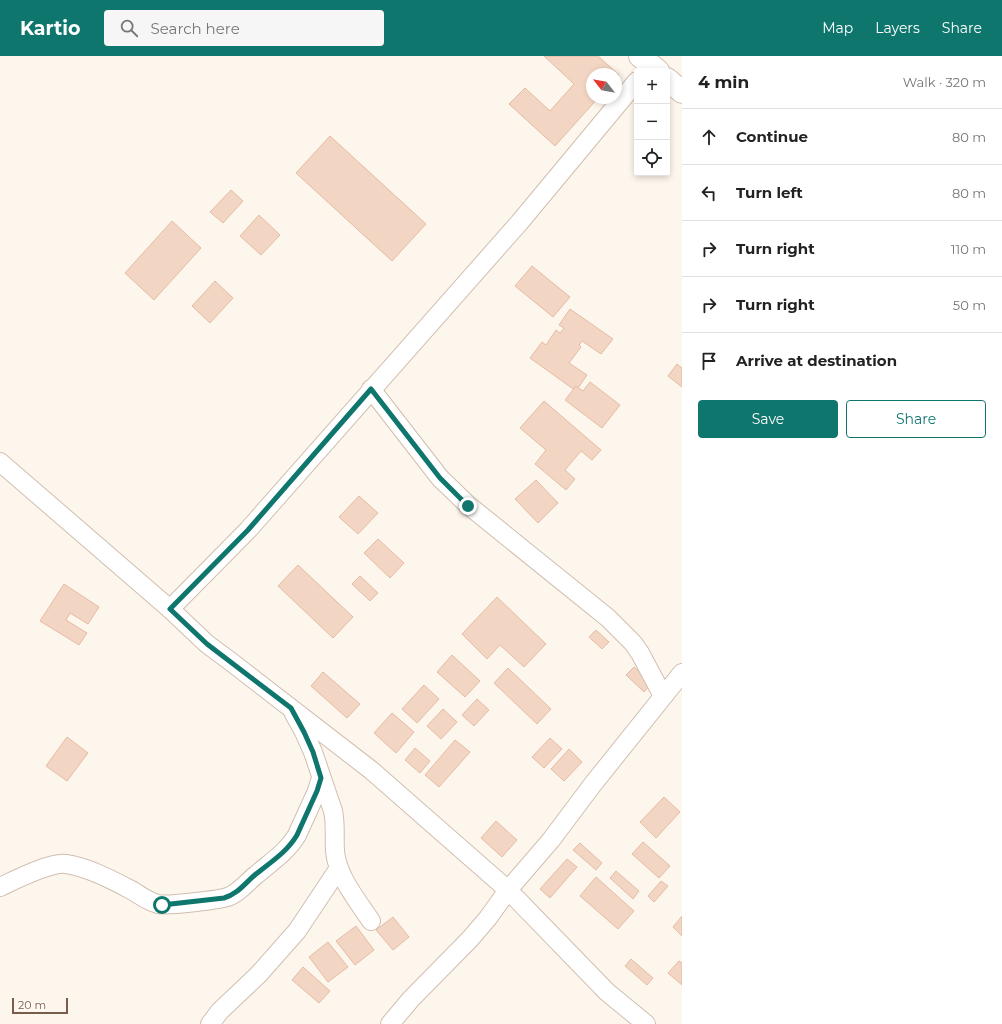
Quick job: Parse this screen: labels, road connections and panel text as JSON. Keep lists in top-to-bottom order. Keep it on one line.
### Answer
{"scale_bar":"20 m","north":"top left","page":{"header":"Kartio","search":"Search here","nav":["Map","Layers","Share"],"heading":["4 min","Walk · 320 m"],"map_buttons":["+","−"],"list":[["Continue","80 m"],["Turn left","80 m"],["Turn right","110 m"],["Turn right","50 m"],"Arrive at destination"],"buttons":["Save","Share"],"scale":"20 m"}}
